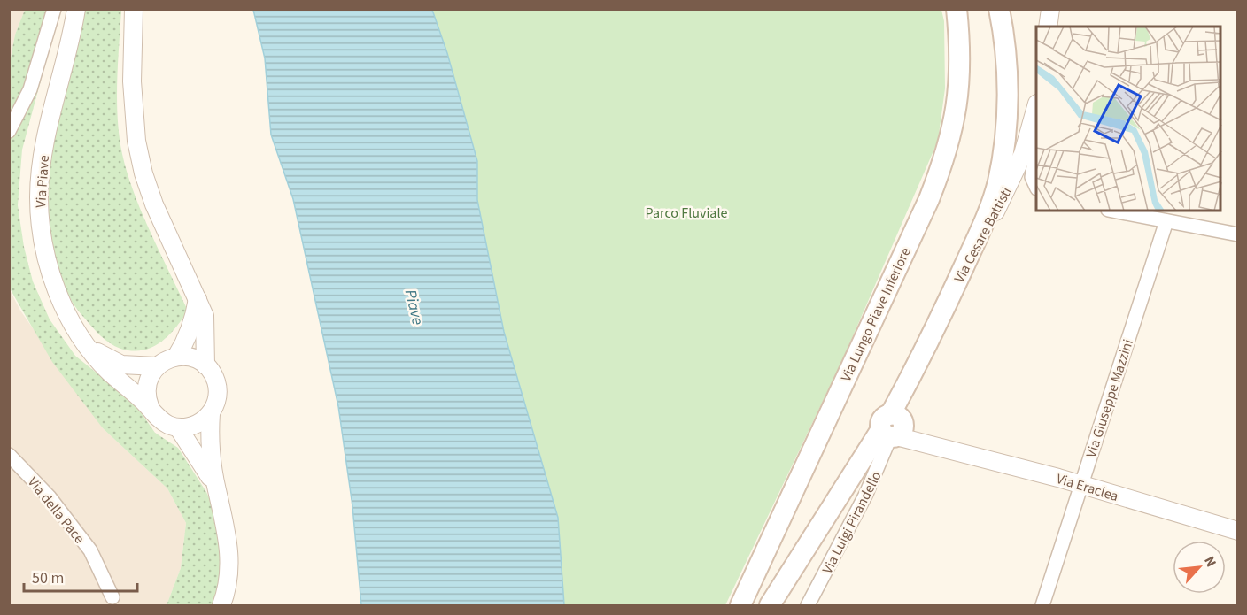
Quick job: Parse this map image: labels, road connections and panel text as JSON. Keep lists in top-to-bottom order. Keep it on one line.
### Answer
{"streets":{"main road":["Via Cesare Battisti","Via Lungo Piave Inferiore"],"street":["Via Piave","Via Giuseppe Mazzini","Via Eraclea","Via della Pace","Via Luigi Pirandello"]},"crossings":[["Via Cesare Battisti","Via Eraclea"],["Via Cesare Battisti","Via Luigi Pirandello"],["Via Giuseppe Mazzini","Via Eraclea"],["Via Eraclea","Via Luigi Pirandello"]],"water":["Piave"],"parks":["Parco Fluviale"],"scale_bar":"50 m","north":"top right"}
